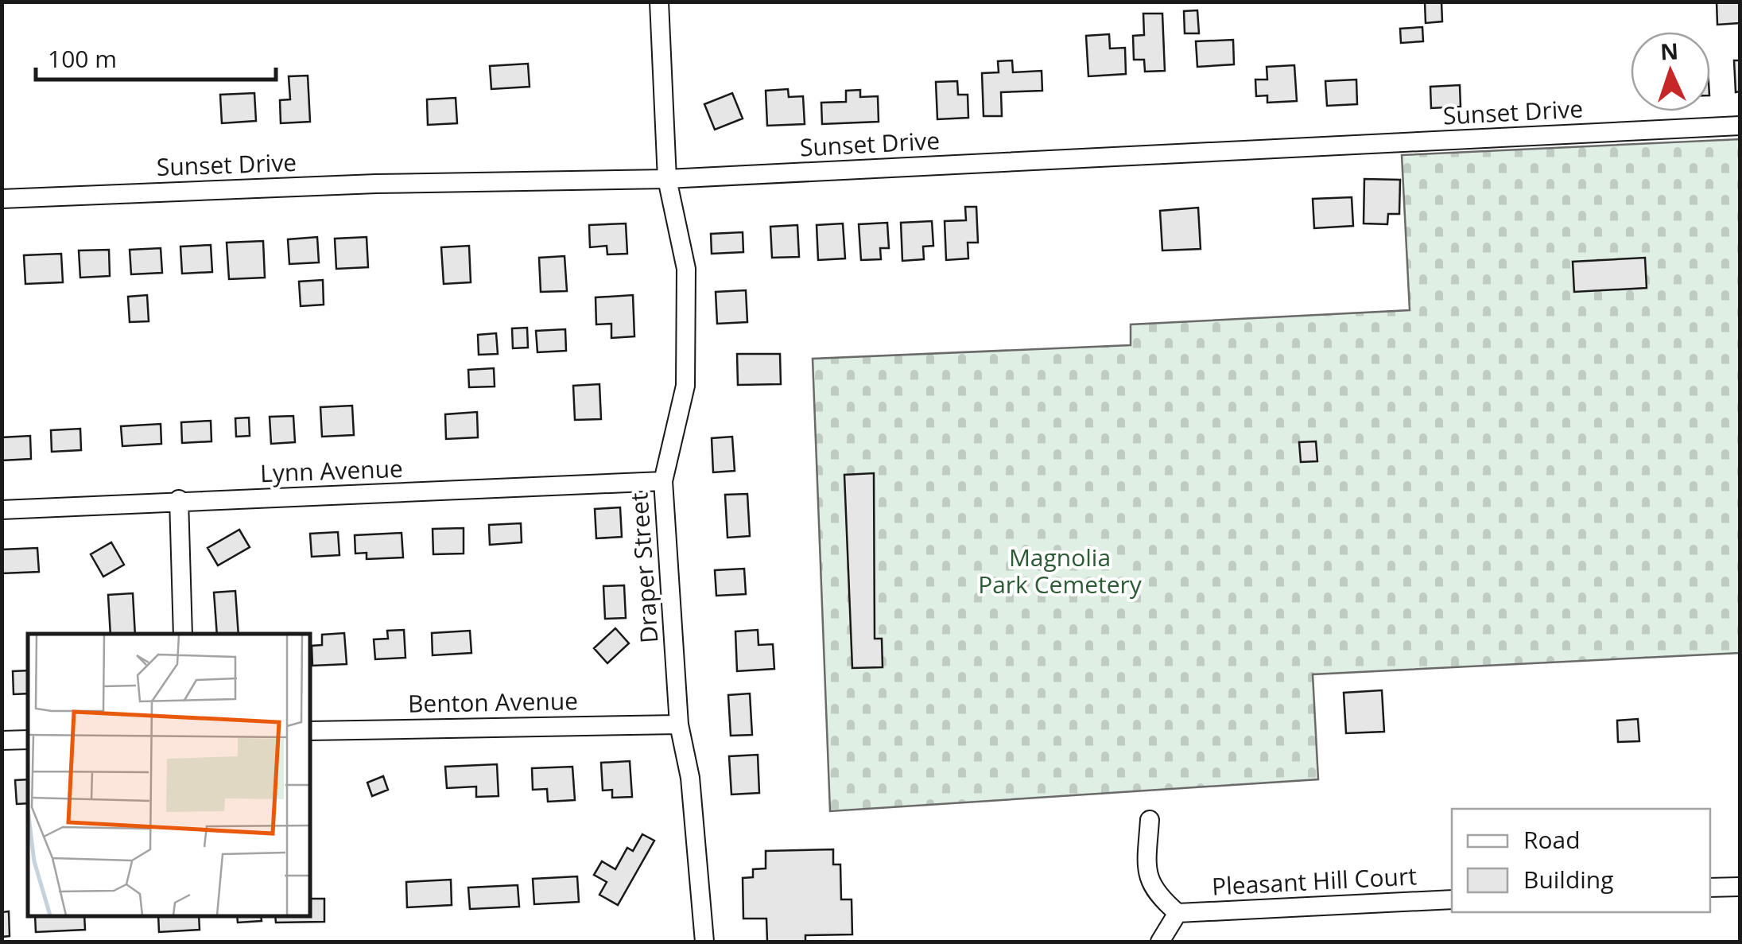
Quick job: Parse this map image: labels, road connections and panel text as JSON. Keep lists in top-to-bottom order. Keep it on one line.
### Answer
{"streets":{"street":["Sunset Drive","Lynn Avenue","Draper Street","Benton Avenue","Pleasant Hill Court"]},"crossings":[["Sunset Drive","Draper Street"],["Lynn Avenue","Draper Street"],["Draper Street","Benton Avenue"]],"parks":["Magnolia Park Cemetery"],"legend":["Road","Building"],"scale_bar":"100 m","north":"top"}
